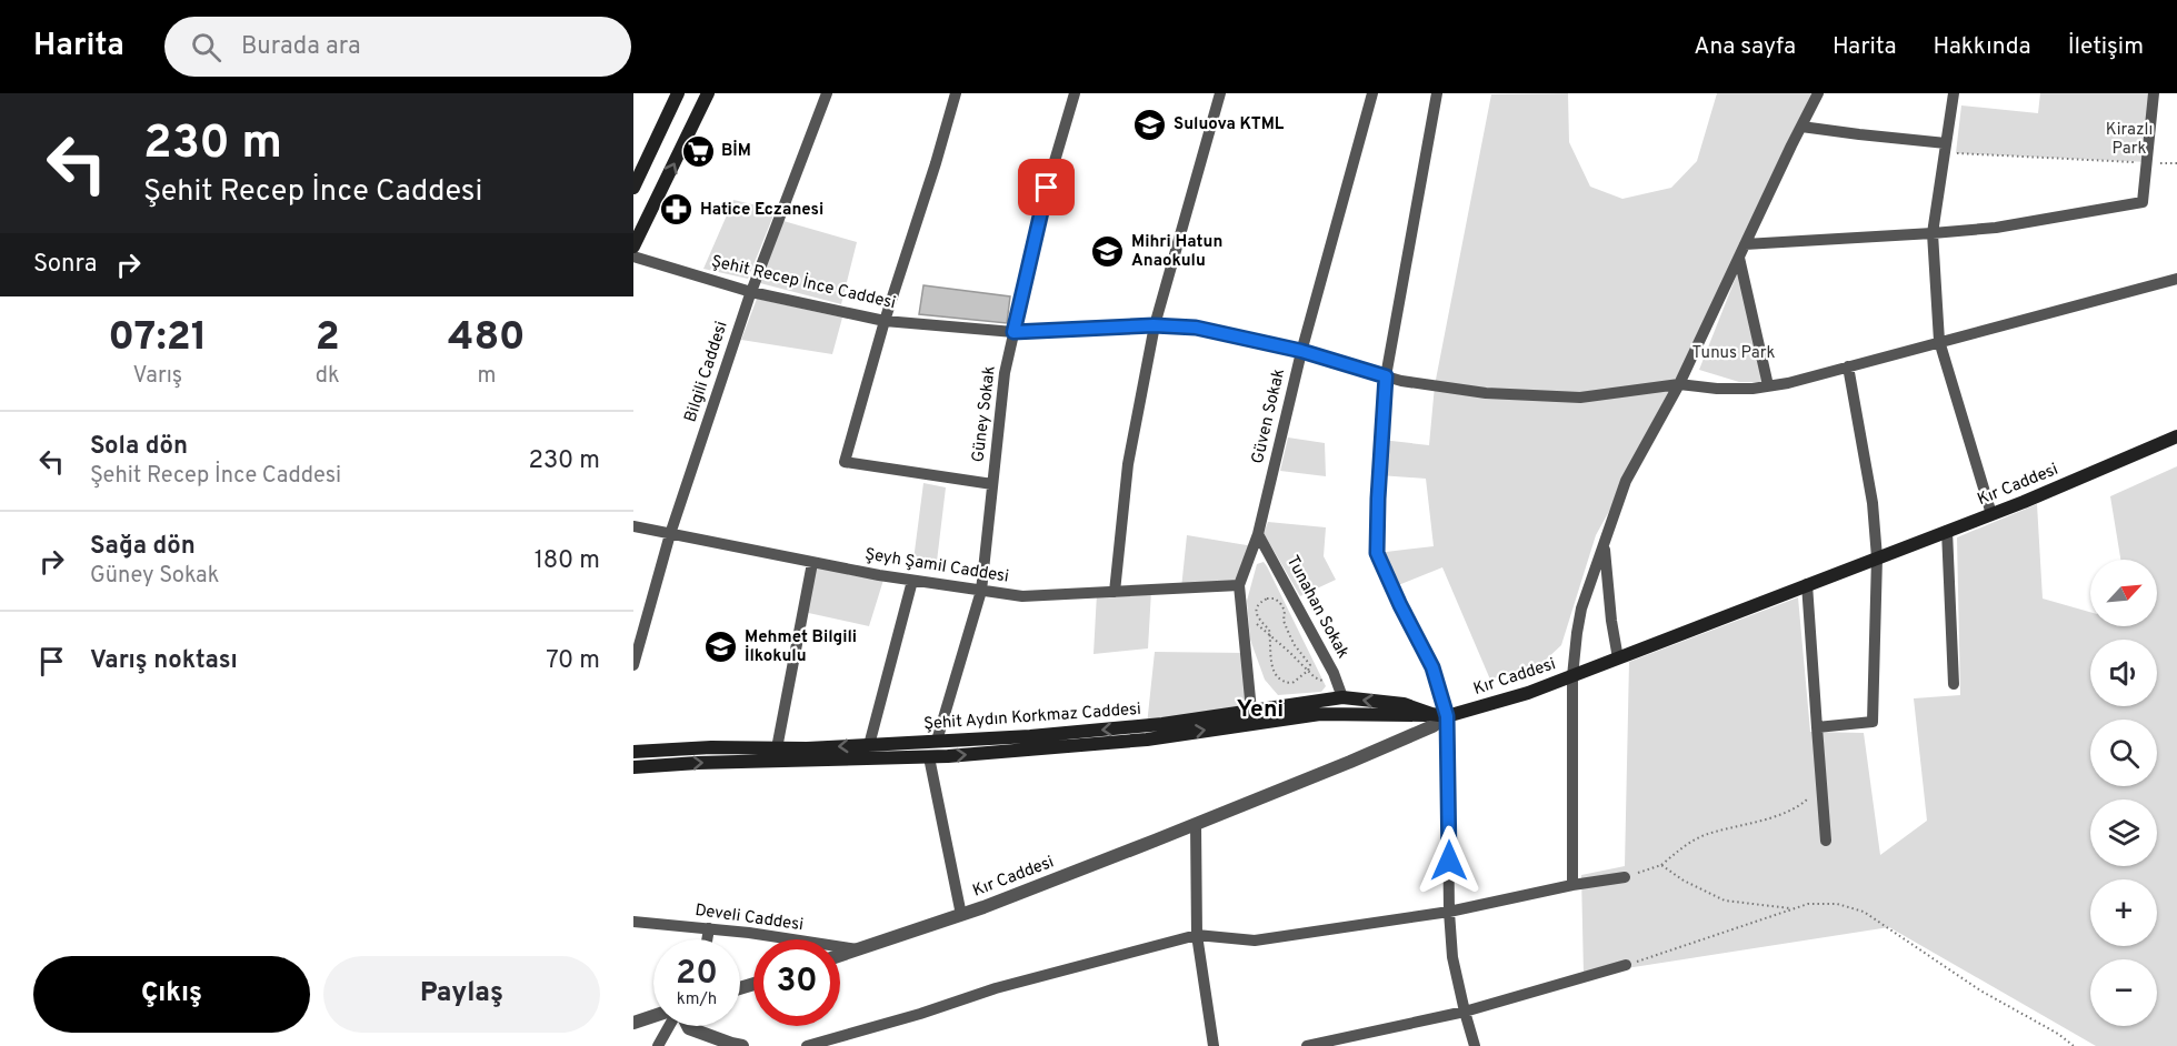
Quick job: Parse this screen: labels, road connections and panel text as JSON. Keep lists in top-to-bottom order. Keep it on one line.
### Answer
{"streets":{"main road":["Kır Caddesi","Şehit Aydın Korkmaz Caddesi"],"street":["Şehit Recep İnce Caddesi","Bilgili Caddesi","Güney Sokak","Güven Sokak","Şeyh Şamil Caddesi","Tunahan Sokak","Develi Caddesi"]},"crossings":[["Şehit Recep İnce Caddesi","Bilgili Caddesi"],["Şehit Recep İnce Caddesi","Güney Sokak"],["Şehit Recep İnce Caddesi","Güven Sokak"],["Bilgili Caddesi","Şeyh Şamil Caddesi"],["Güney Sokak","Şeyh Şamil Caddesi"],["Güney Sokak","Şehit Aydın Korkmaz Caddesi"],["Güven Sokak","Şeyh Şamil Caddesi"],["Güven Sokak","Tunahan Sokak"],["Güven Sokak","Şehit Aydın Korkmaz Caddesi"],["Kır Caddesi","Şehit Aydın Korkmaz Caddesi"],["Kır Caddesi","Develi Caddesi"],["Tunahan Sokak","Şehit Aydın Korkmaz Caddesi"]],"districts":["Yeni"],"parks":["Kirazlı Park","Tunus Park"],"places":{"school or university":["Suluova KTML","Mihri Hatun Anaokulu","Mehmet Bilgili İlkokulu"],"supermarket":["BİM"],"pharmacy":["Hatice Eczanesi"]},"north":"top right","page":{"header":"Harita","search":"Burada ara","nav":["Ana sayfa","Harita","Hakkında","İletişim"],"turn":["230 m","Şehit Recep İnce Caddesi"],"then":"Sonra","eta":["07:21","Varış","2","dk","480","m"],"list":[{"name":"Sola dön","note":"Şehit Recep İnce Caddesi","value":"230 m"},{"name":"Sağa dön","note":"Güney Sokak","value":"180 m"},{"name":"Varış noktası","value":"70 m"}],"map_buttons":["+","−"],"speed":"20 km/h","limit":"30","buttons":["Çıkış","Paylaş"]}}
